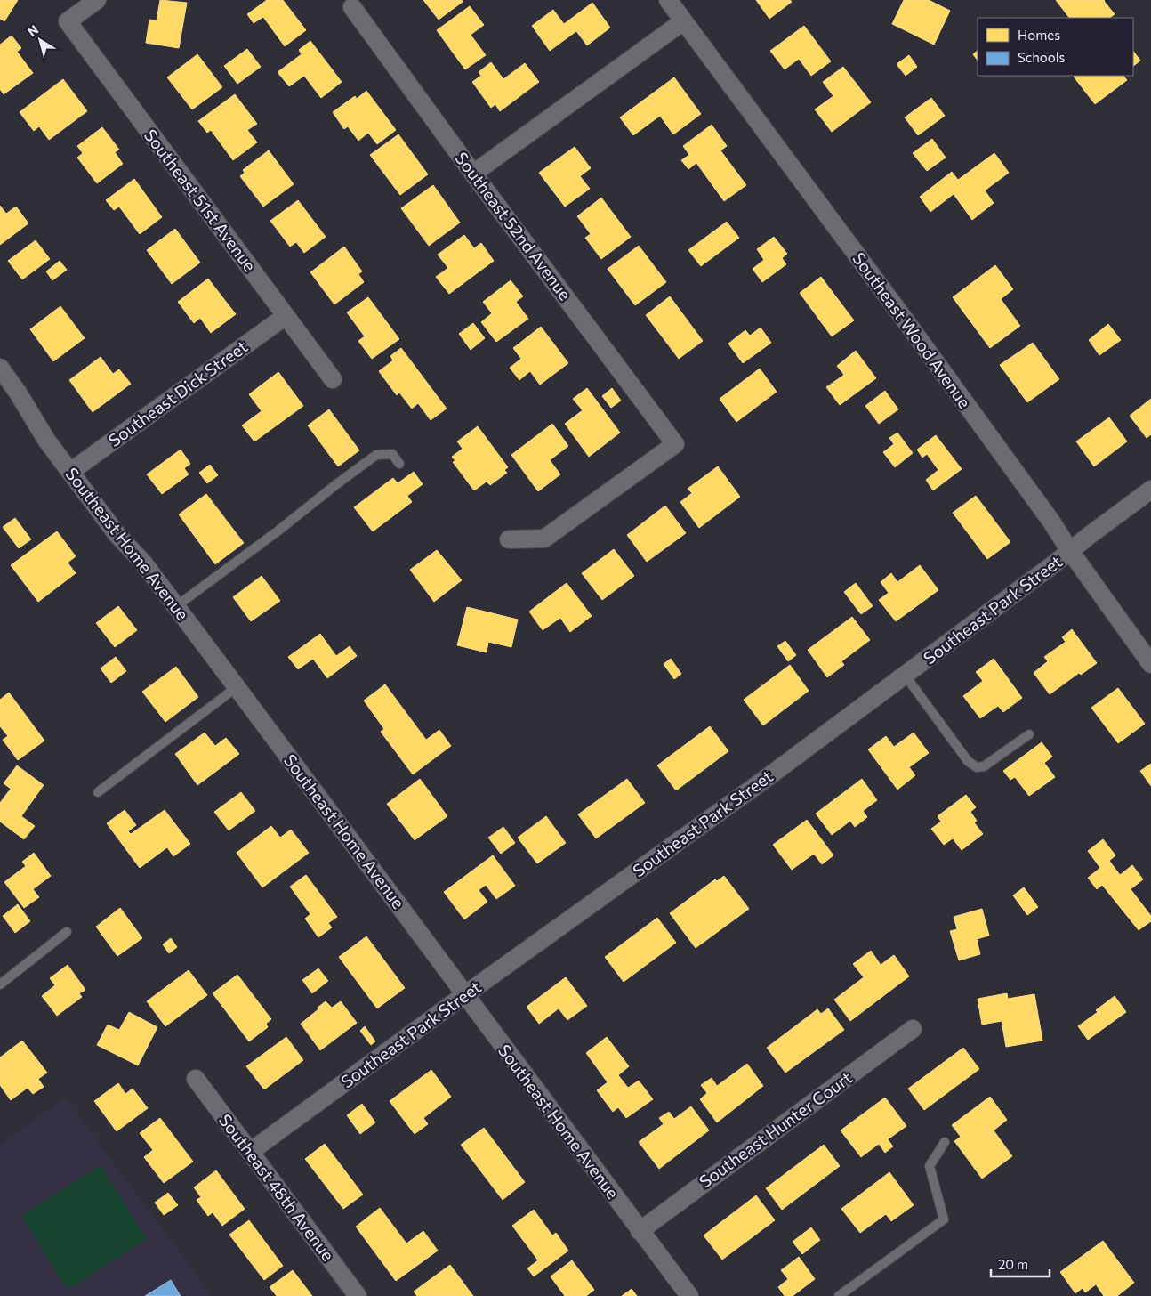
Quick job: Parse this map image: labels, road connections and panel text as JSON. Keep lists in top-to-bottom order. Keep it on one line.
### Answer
{"streets":{"street":["Southeast 51st Avenue","Southeast 52nd Avenue","Southeast Wood Avenue","Southeast Dick Street","Southeast Home Avenue","Southeast Park Street","Southeast Hunter Court","Southeast 48th Avenue"]},"crossings":[["Southeast 51st Avenue","Southeast Dick Street"],["Southeast Wood Avenue","Southeast Park Street"],["Southeast Dick Street","Southeast Home Avenue"],["Southeast Home Avenue","Southeast Park Street"],["Southeast Home Avenue","Southeast Hunter Court"],["Southeast Park Street","Southeast 48th Avenue"]],"legend":["Homes","Schools"],"scale_bar":"20 m","north":"top left"}
